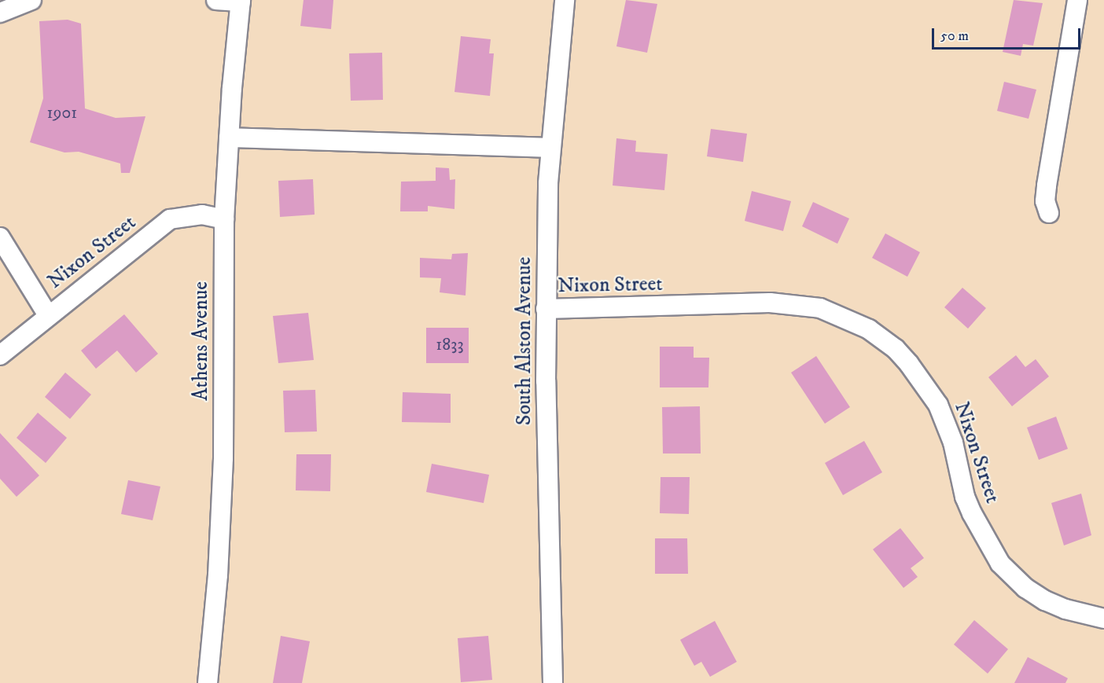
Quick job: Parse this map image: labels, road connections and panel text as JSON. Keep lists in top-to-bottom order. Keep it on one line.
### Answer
{"streets":{"street":["Nixon Street","Athens Avenue","South Alston Avenue"]},"crossings":[["Nixon Street","Athens Avenue"],["Nixon Street","South Alston Avenue"]],"house_numbers":["1901","1833"],"scale_bar":"50 m"}
